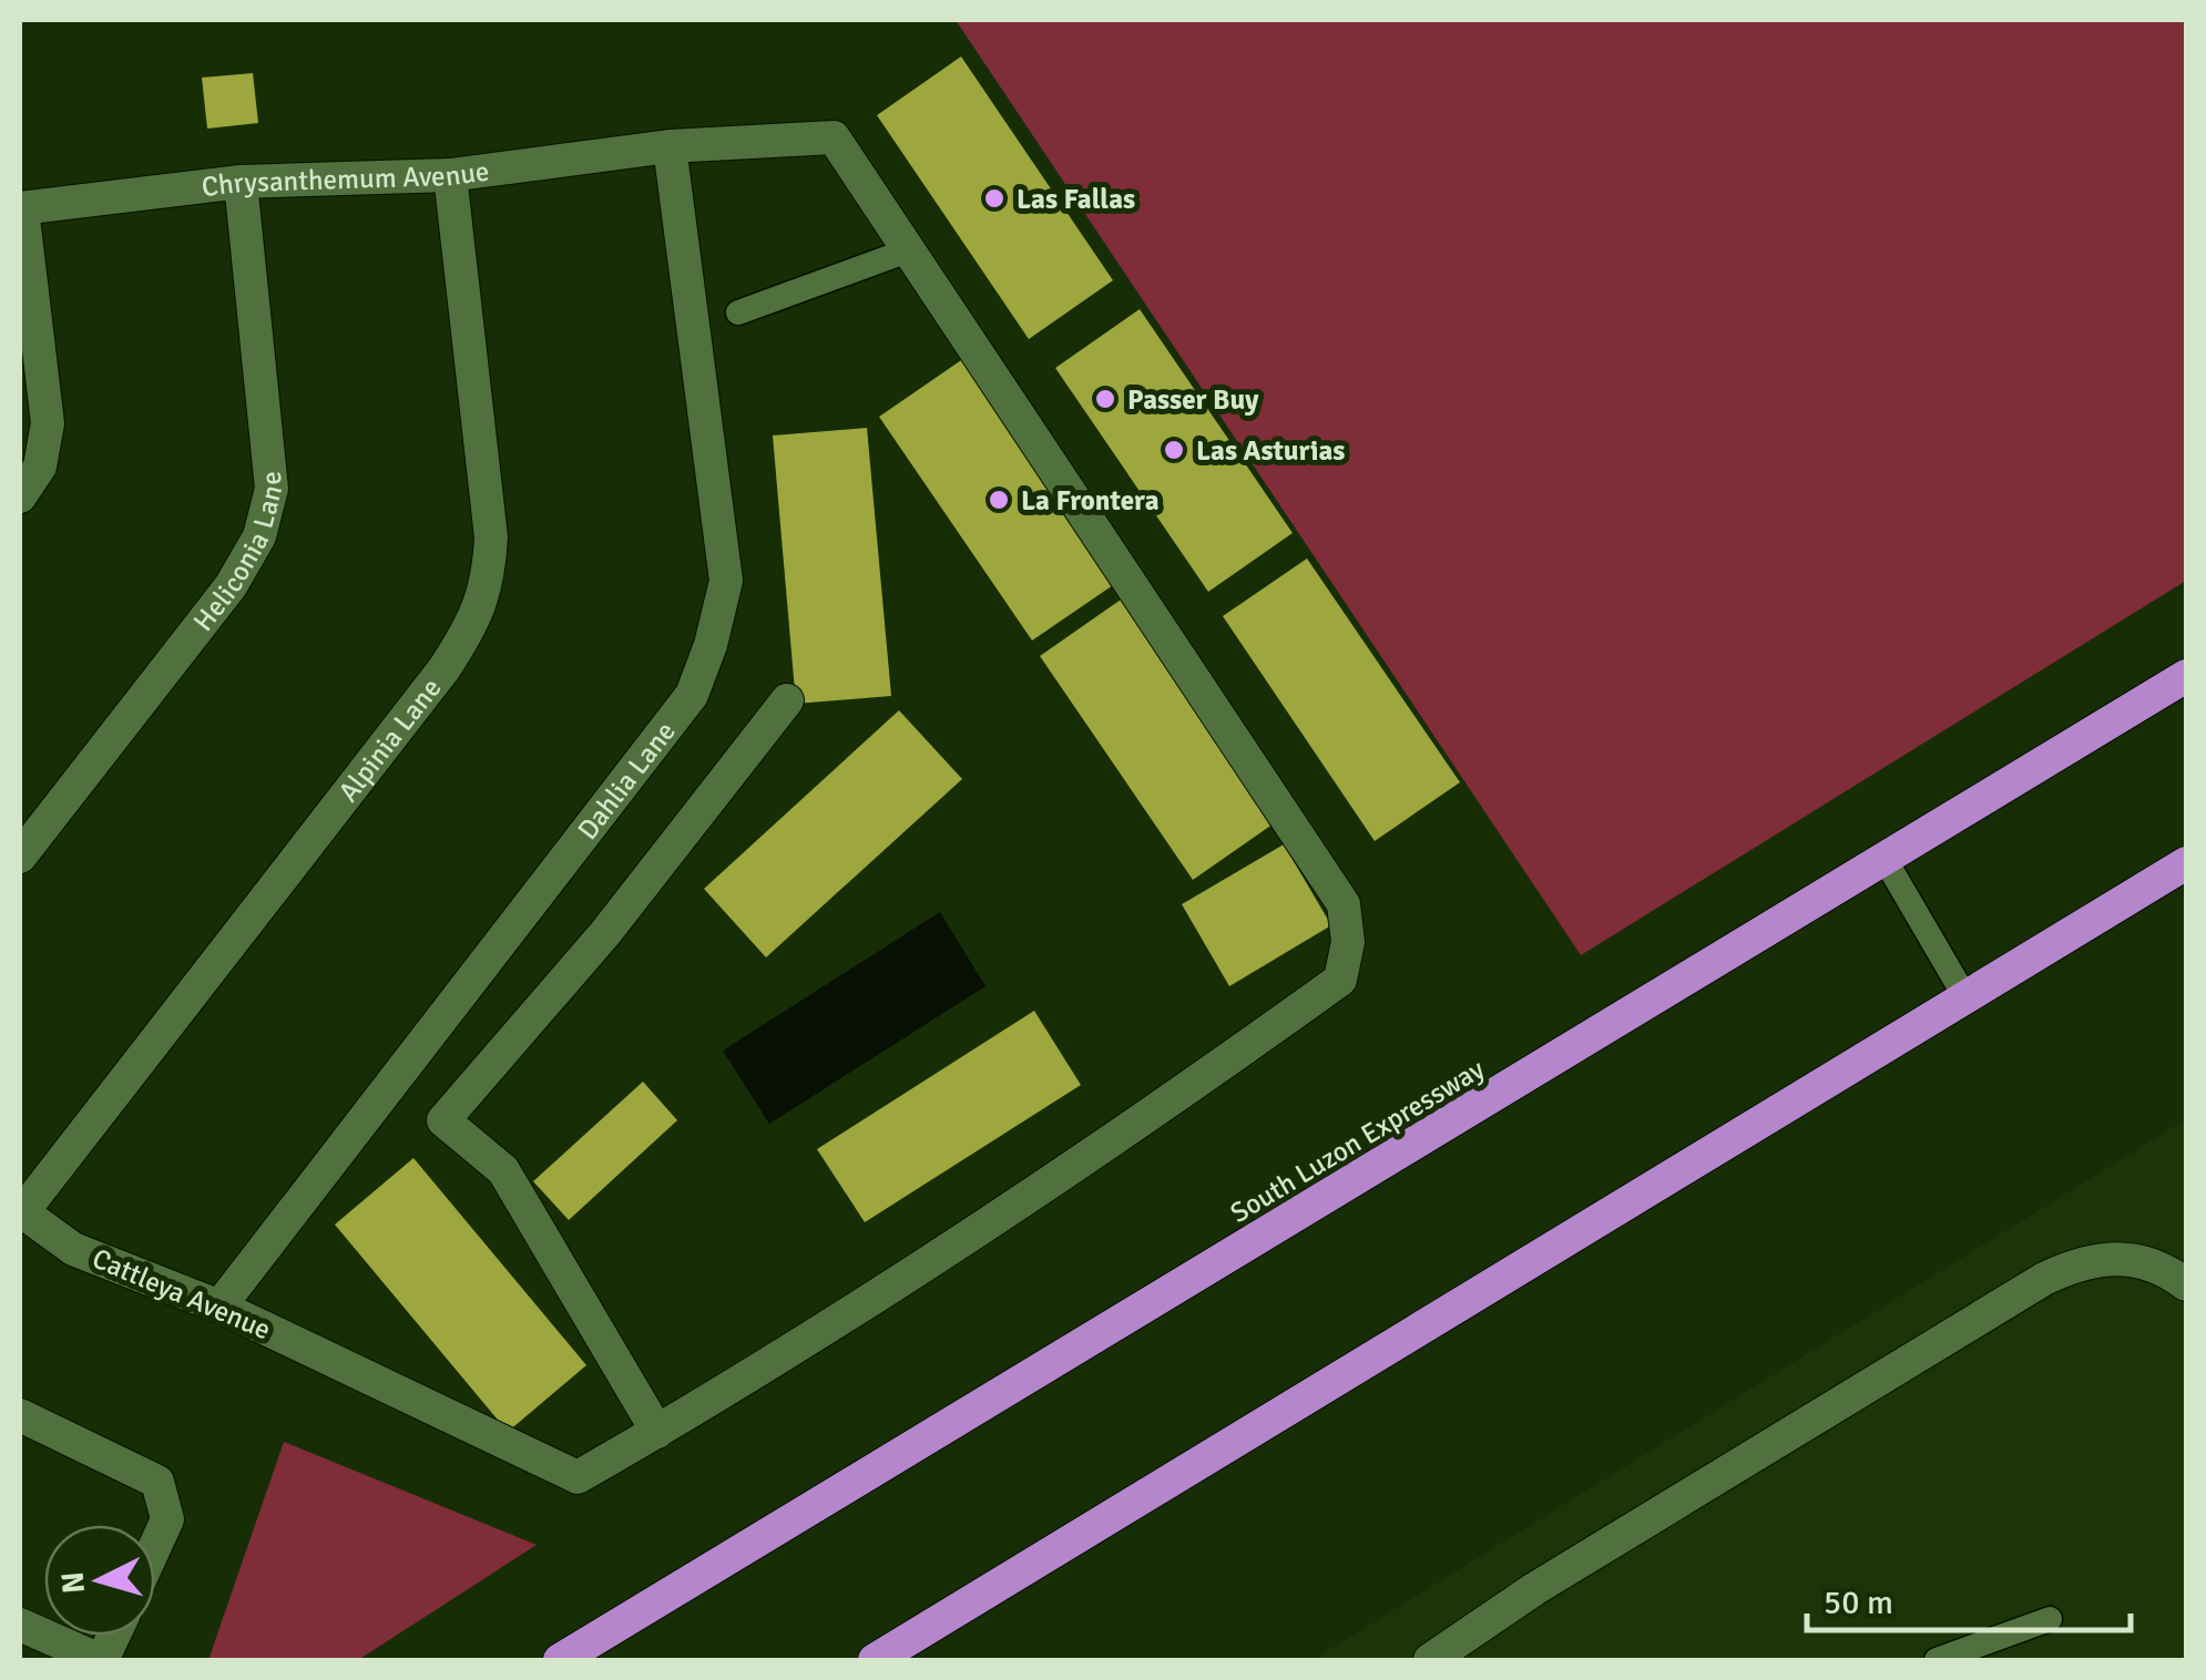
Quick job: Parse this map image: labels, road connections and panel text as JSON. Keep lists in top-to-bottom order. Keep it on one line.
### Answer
{"streets":{"highway":["South Luzon Expressway"],"street":["Chrysanthemum Avenue","Heliconia Lane","Alpinia Lane","Dahlia Lane","Cattleya Avenue"]},"crossings":[["Chrysanthemum Avenue","Heliconia Lane"],["Chrysanthemum Avenue","Alpinia Lane"],["Chrysanthemum Avenue","Dahlia Lane"],["Alpinia Lane","Cattleya Avenue"],["Dahlia Lane","Cattleya Avenue"]],"places":["Las Fallas","Passer Buy","Las Asturias","La Frontera"],"scale_bar":"50 m","north":"left"}
